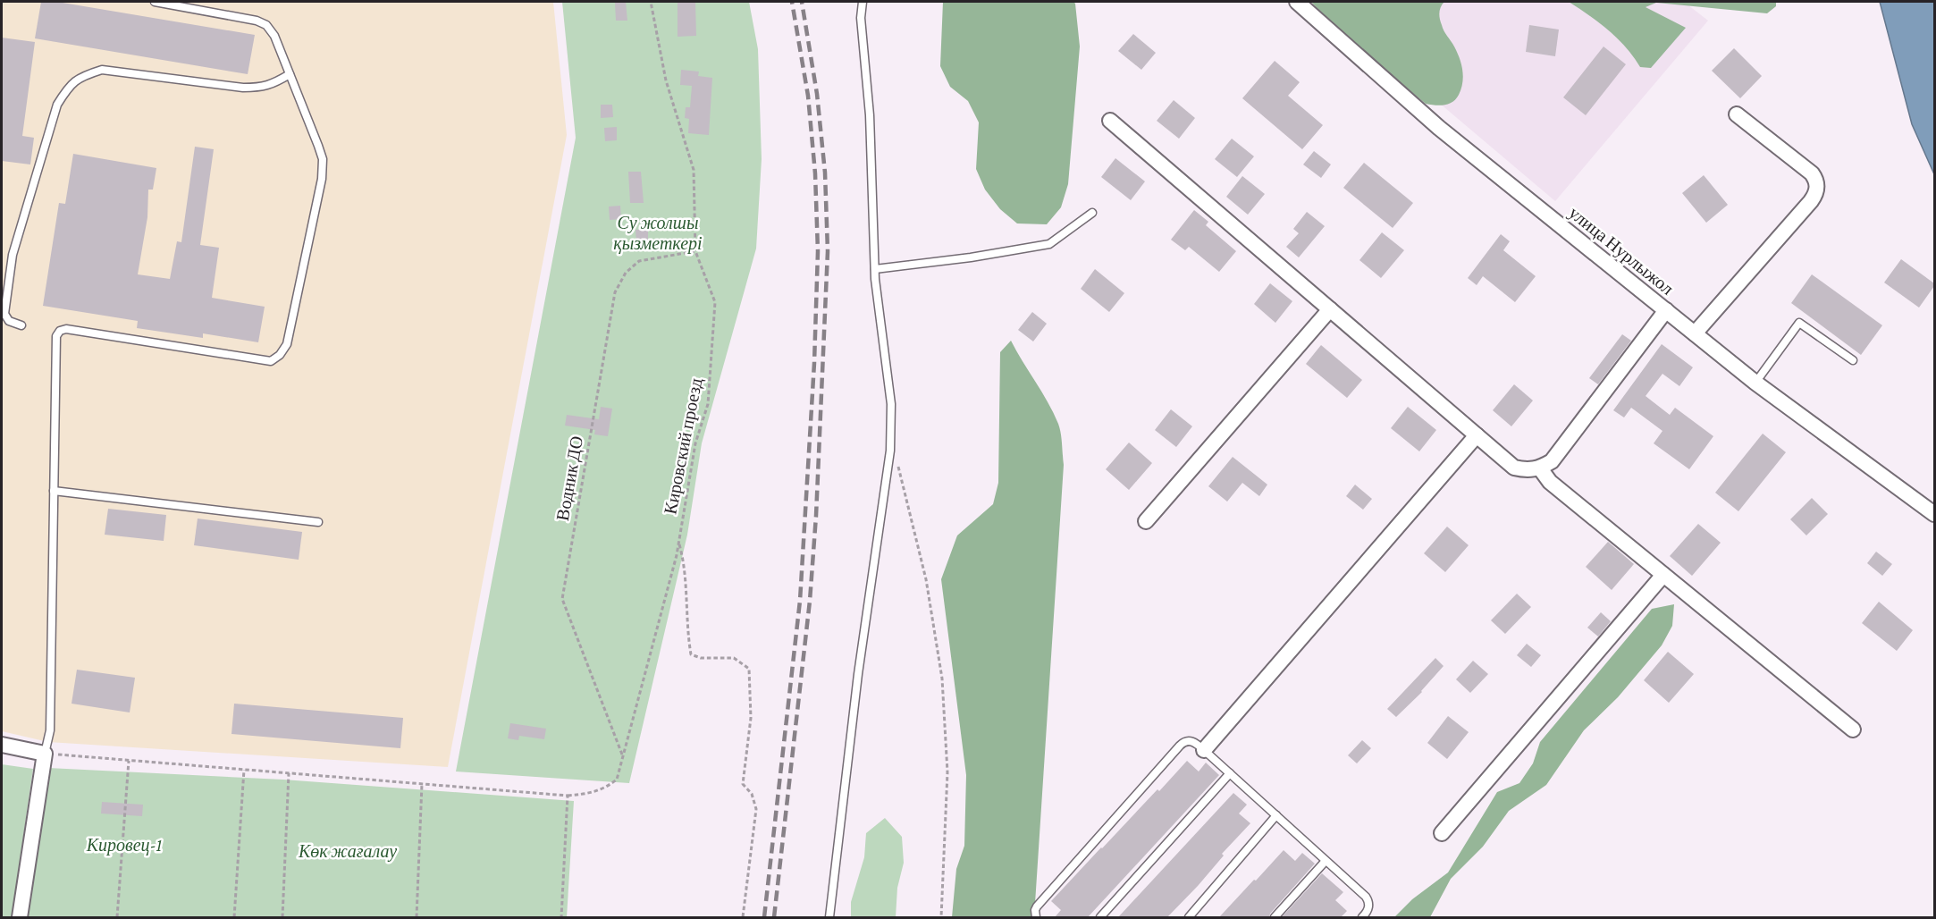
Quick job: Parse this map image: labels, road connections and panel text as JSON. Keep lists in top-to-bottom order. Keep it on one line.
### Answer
{"streets":{"street":["улица Нурлыжол"],"path":["Кировский проезд","Водник ДО"]},"crossings":[["Кировский проезд","Водник ДО"]],"parks":["Су жолшы қызметкері","Кировец-1","Көк жағалау"]}
